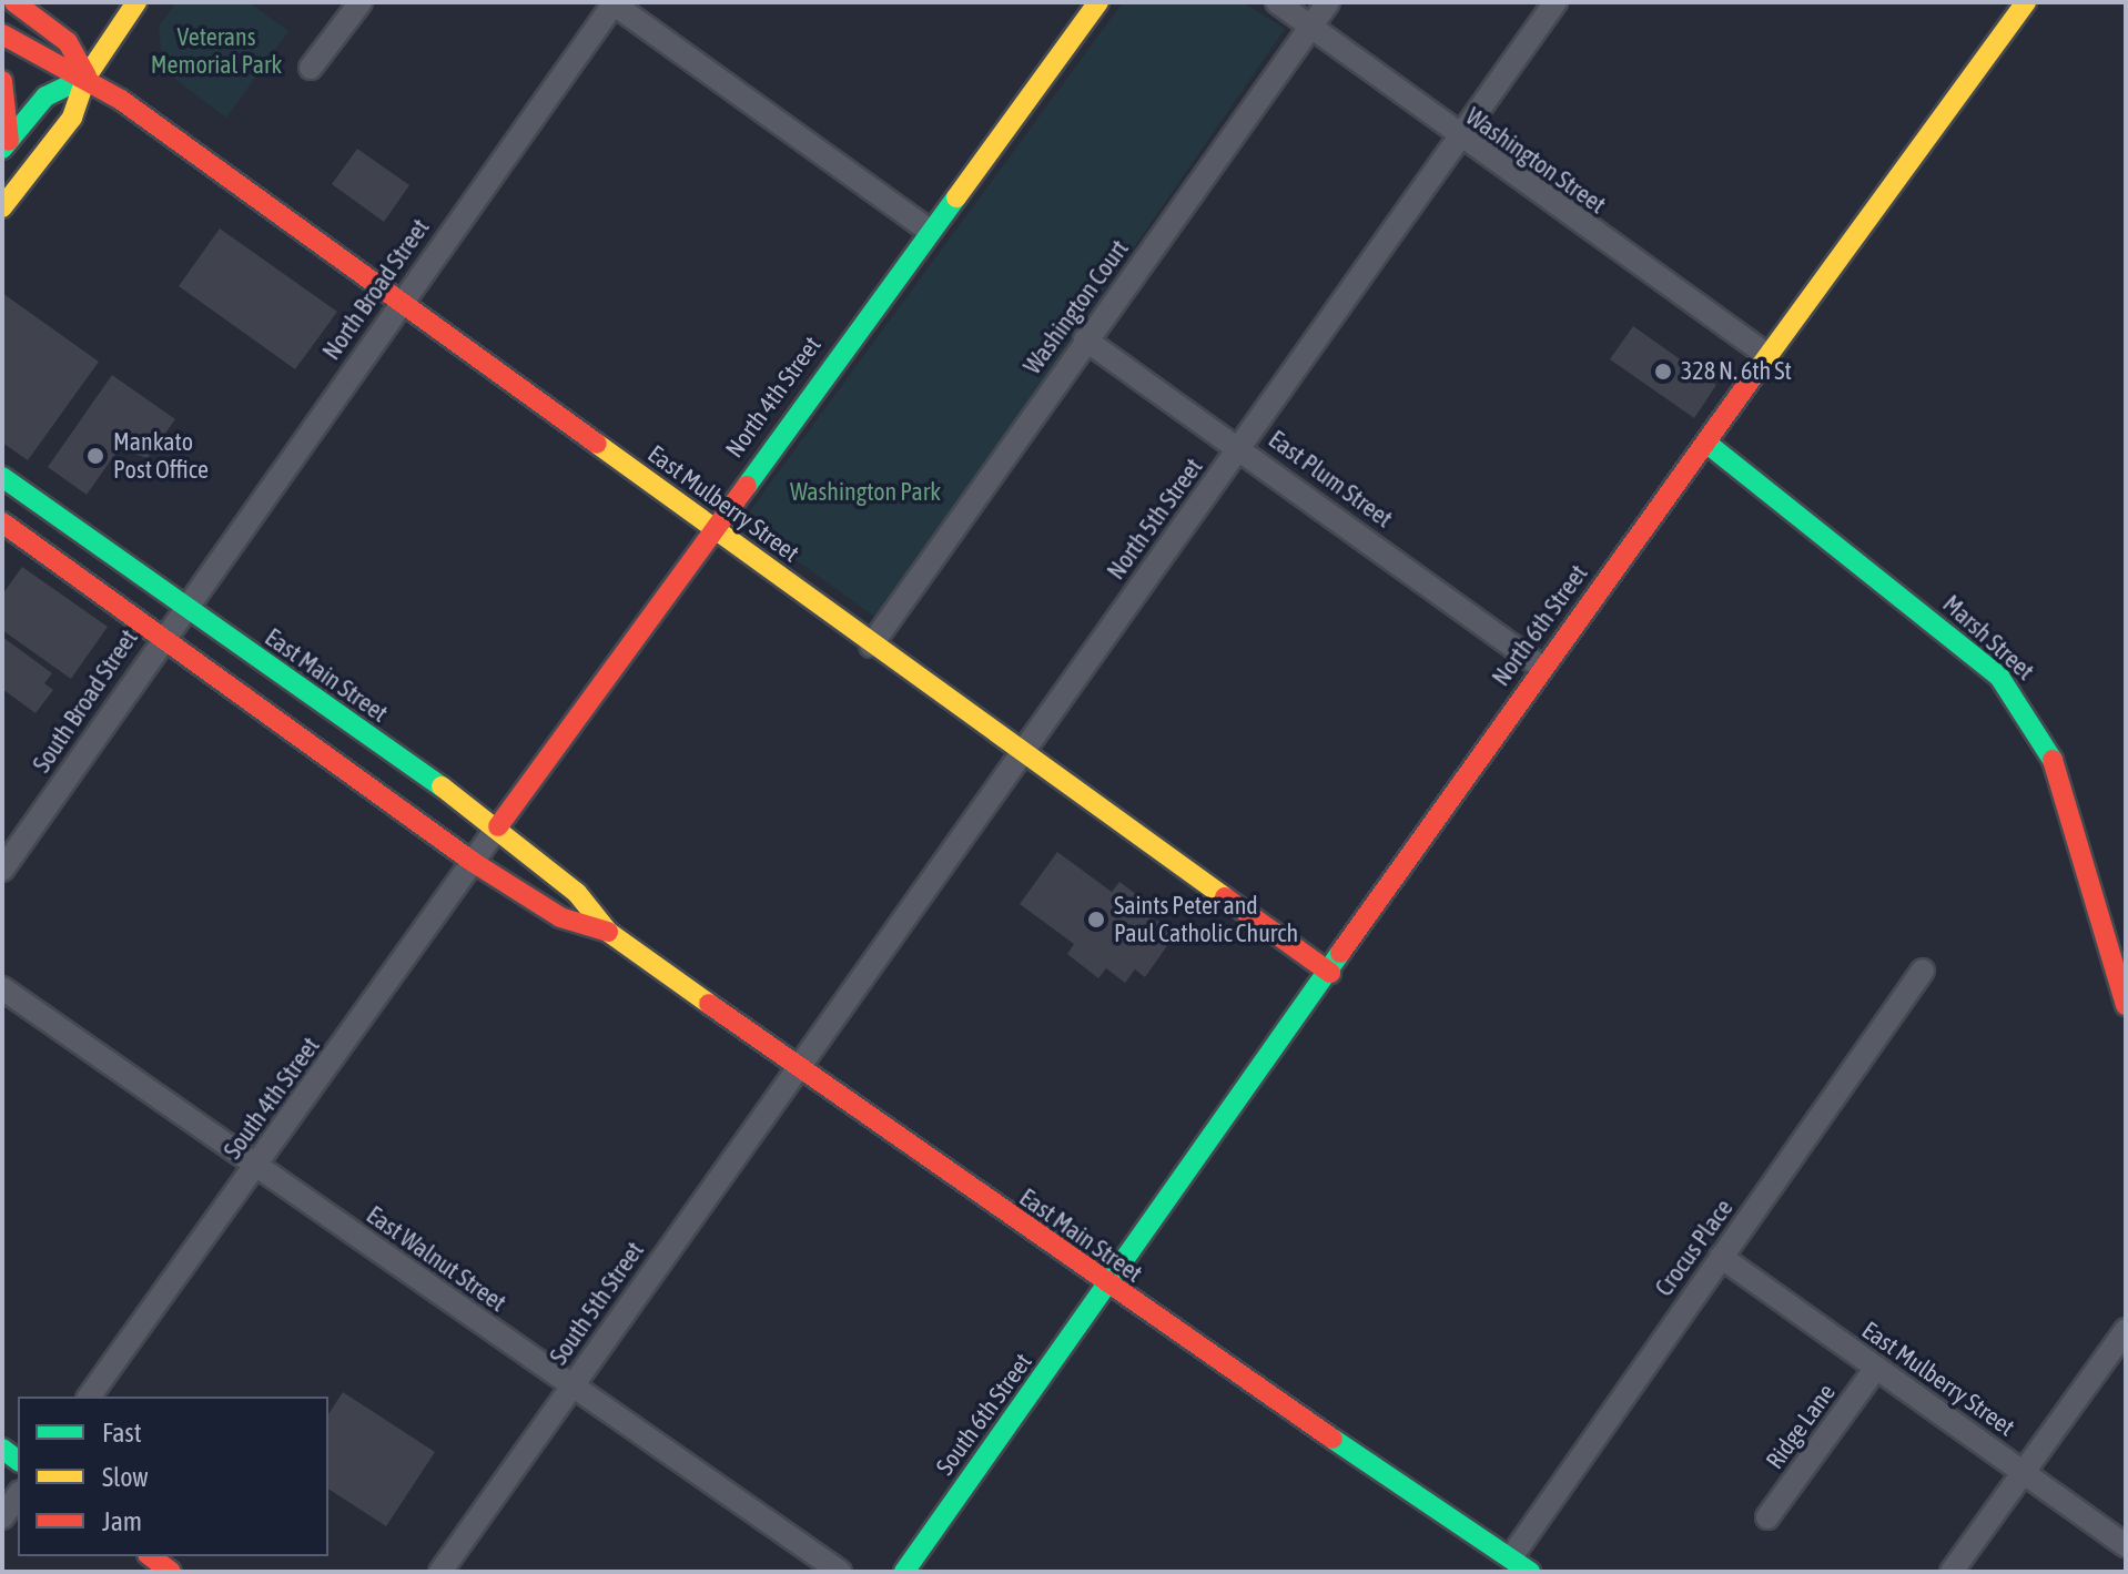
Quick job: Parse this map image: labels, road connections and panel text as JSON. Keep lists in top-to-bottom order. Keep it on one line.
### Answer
{"streets":{"street":["Washington Street","North Broad Street","Washington Court","North 4th Street","East Plum Street","East Mulberry Street","North 5th Street","North 6th Street","Marsh Street","East Main Street","South Broad Street","South 4th Street","Crocus Place","East Walnut Street","South 5th Street","South 6th Street","Ridge Lane"]},"crossings":[["Washington Street","Washington Court"],["Washington Street","North 5th Street"],["Washington Street","North 6th Street"],["North Broad Street","East Mulberry Street"],["North Broad Street","East Main Street"],["North Broad Street","South Broad Street"],["Washington Court","East Plum Street"],["Washington Court","East Mulberry Street"],["North 4th Street","East Mulberry Street"],["North 4th Street","East Main Street"],["North 4th Street","South 4th Street"],["East Plum Street","North 5th Street"],["East Plum Street","North 6th Street"],["East Mulberry Street","North 5th Street"],["East Mulberry Street","North 6th Street"],["East Mulberry Street","Crocus Place"],["East Mulberry Street","Ridge Lane"],["North 5th Street","East Main Street"],["North 5th Street","South 5th Street"],["North 6th Street","Marsh Street"],["North 6th Street","East Main Street"],["North 6th Street","South 6th Street"],["East Main Street","South Broad Street"],["East Main Street","South 4th Street"],["East Main Street","Crocus Place"],["East Main Street","South 5th Street"],["East Main Street","South 6th Street"],["South 4th Street","East Walnut Street"],["East Walnut Street","South 5th Street"]],"parks":["Veterans Memorial Park","Washington Park"],"places":["328 N. 6th St","Mankato Post Office","Saints Peter and Paul Catholic Church"],"legend":["Fast","Slow","Jam"]}
